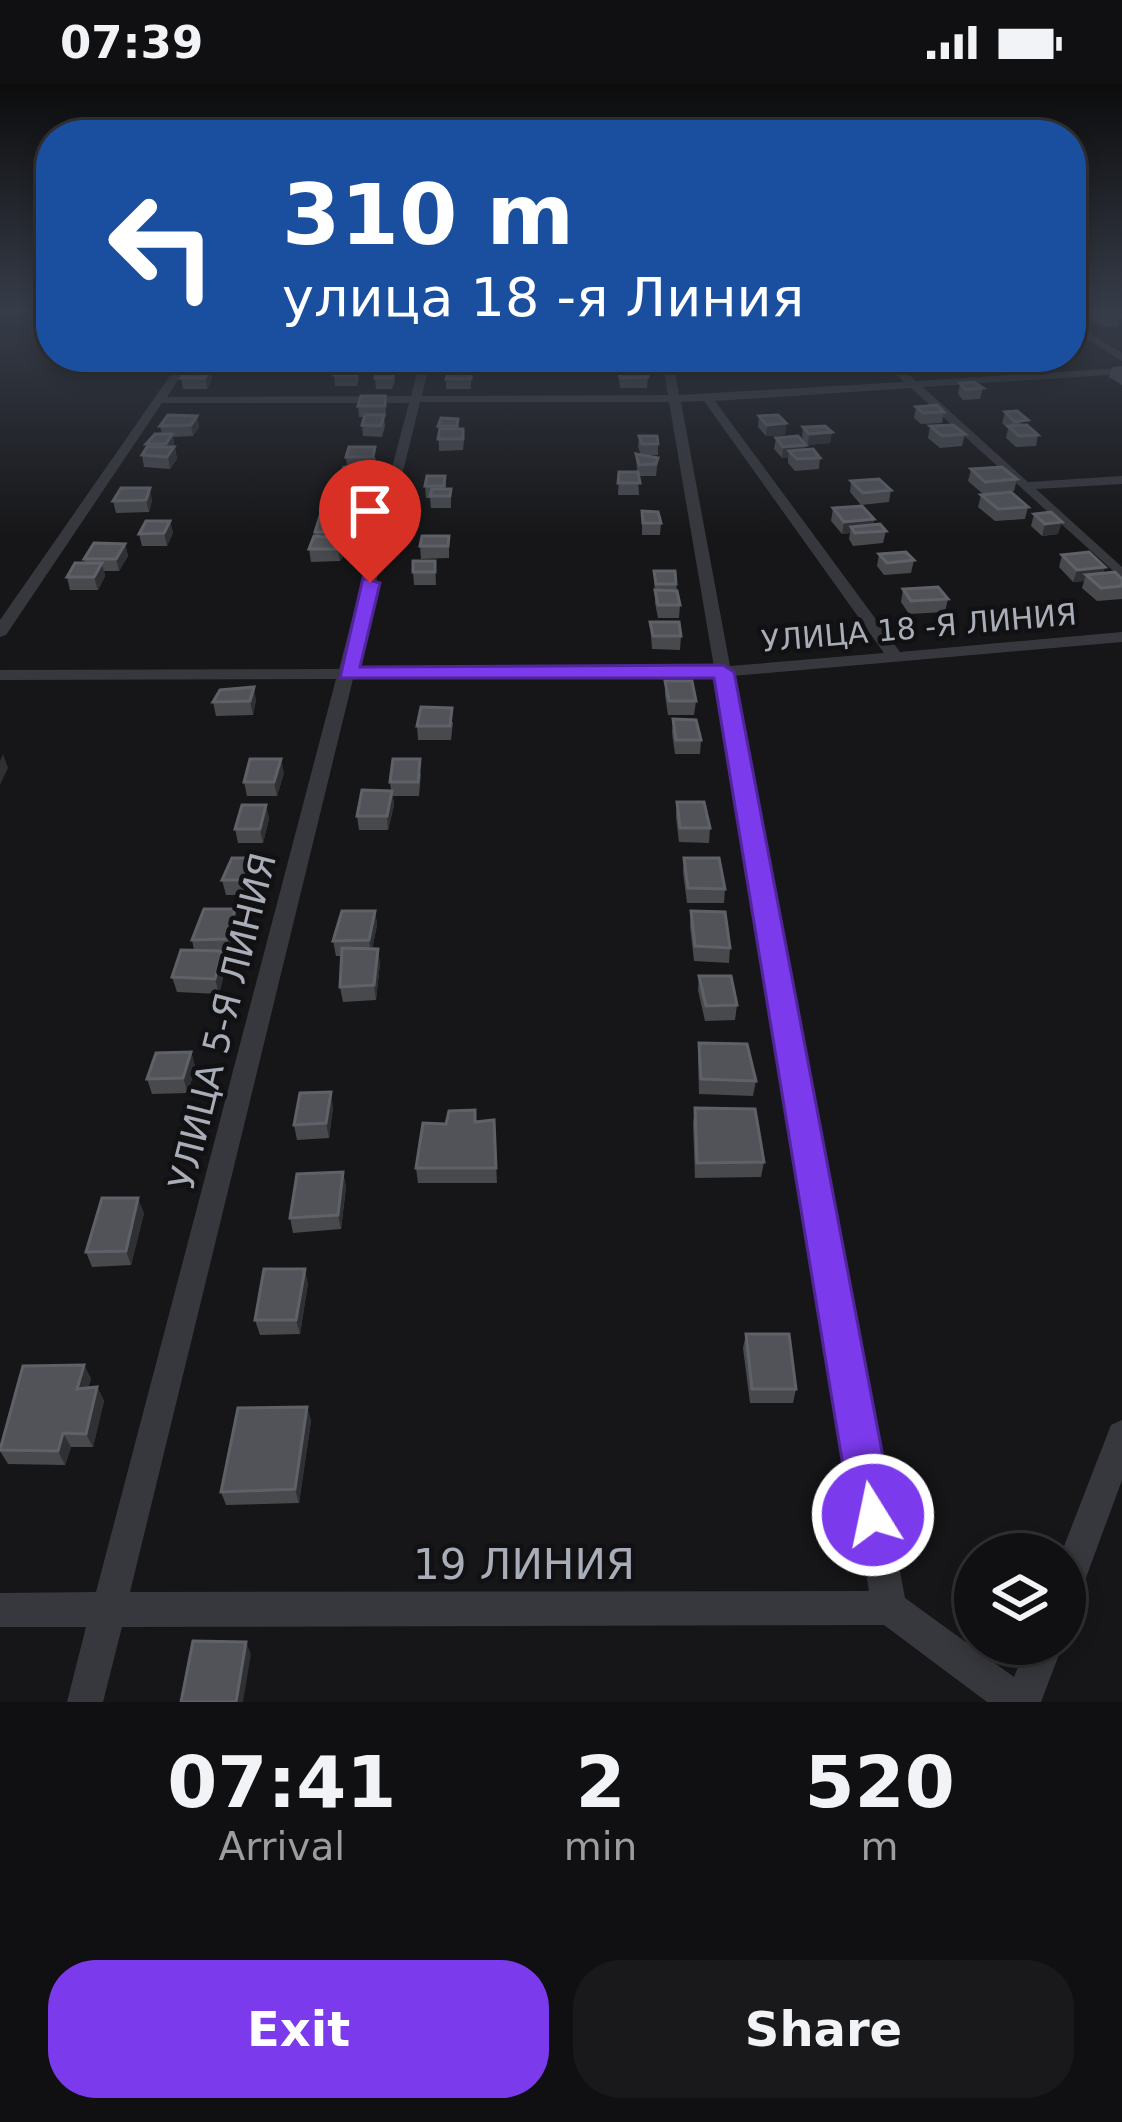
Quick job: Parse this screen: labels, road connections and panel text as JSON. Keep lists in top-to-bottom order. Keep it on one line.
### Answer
{"streets":{"street":["УЛИЦА 18 -Я ЛИНИЯ","УЛИЦА 5-Я ЛИНИЯ","19 ЛИНИЯ"]},"crossings":[["УЛИЦА 18 -Я ЛИНИЯ","УЛИЦА 5-Я ЛИНИЯ"],["УЛИЦА 5-Я ЛИНИЯ","19 ЛИНИЯ"]],"page":{"status":"07:39","turn":["310 m","улица 18 -я Линия"],"eta":["07:41","Arrival","2","min","520","m"],"buttons":["Exit","Share"]}}
